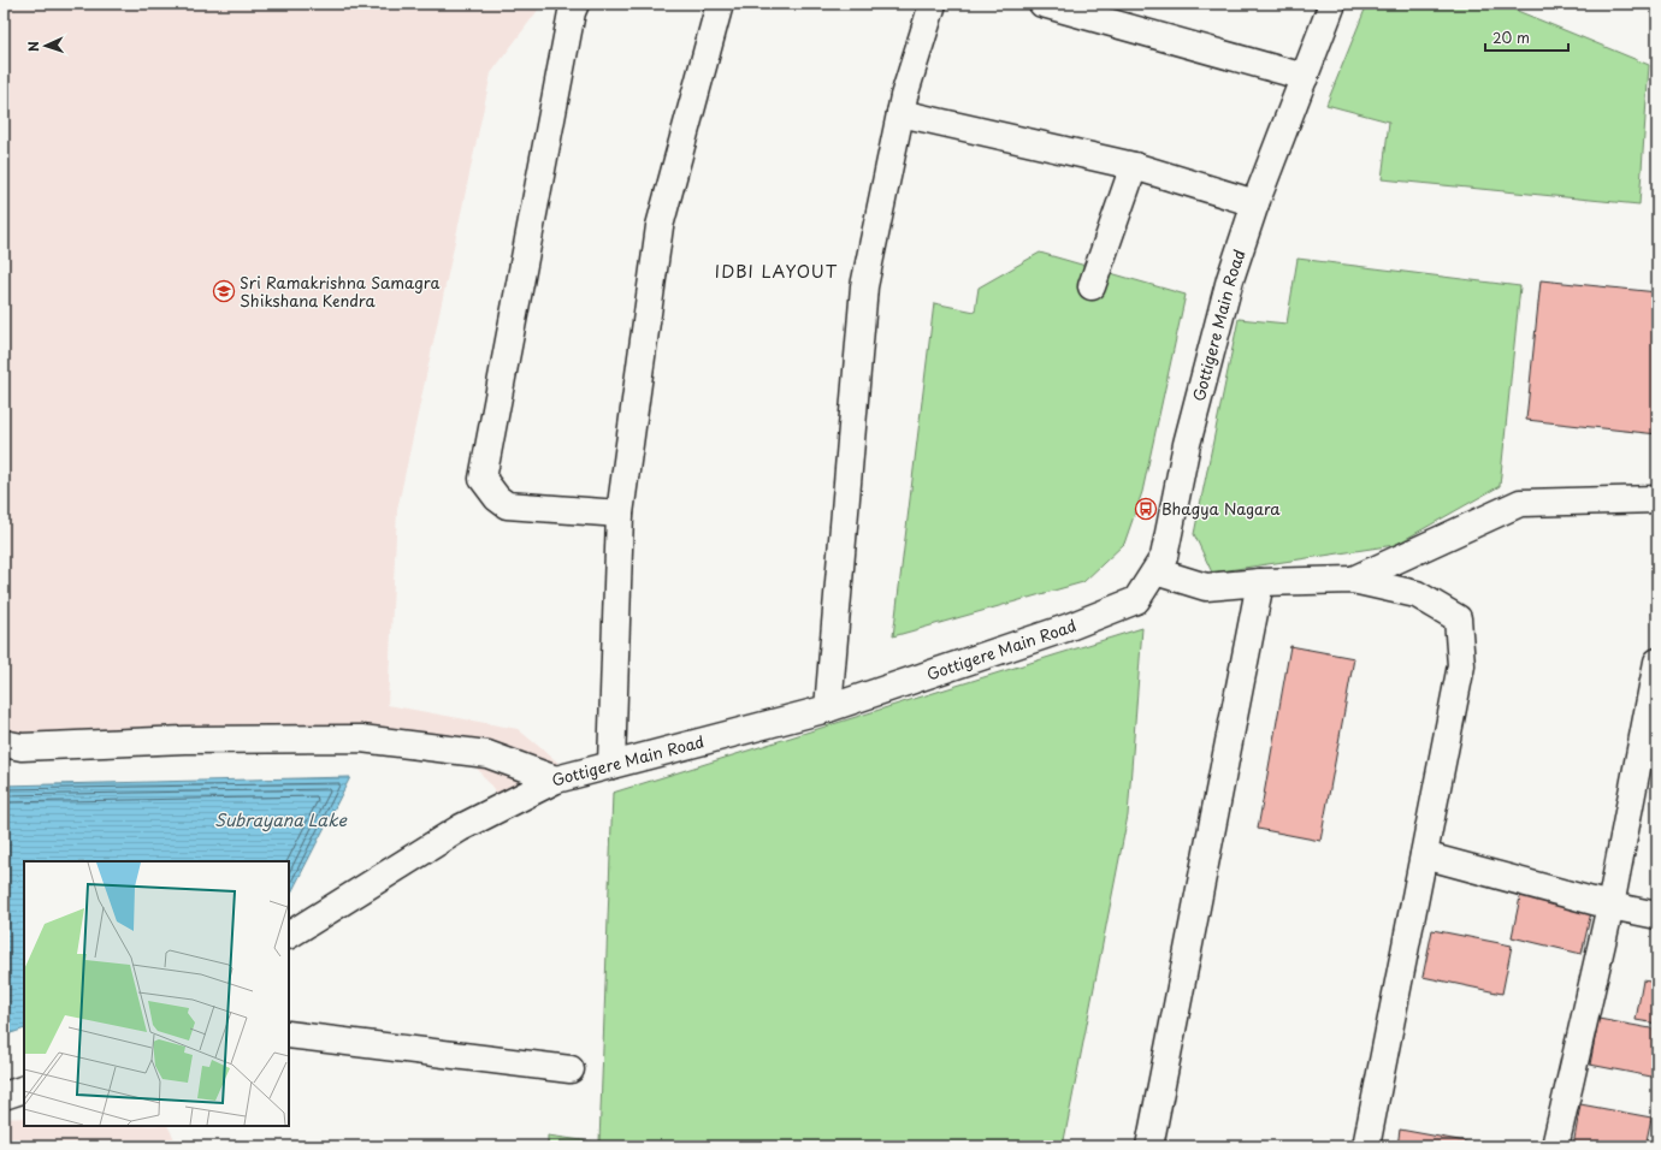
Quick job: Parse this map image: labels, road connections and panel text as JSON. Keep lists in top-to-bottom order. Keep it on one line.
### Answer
{"streets":{"street":["Gottigere Main Road"]},"districts":["IDBI LAYOUT"],"water":["Subrayana Lake"],"places":{"school or university":["Sri Ramakrishna Samagra Shikshana Kendra"],"bus stop":["Bhagya Nagara"]},"scale_bar":"20 m","north":"left"}
